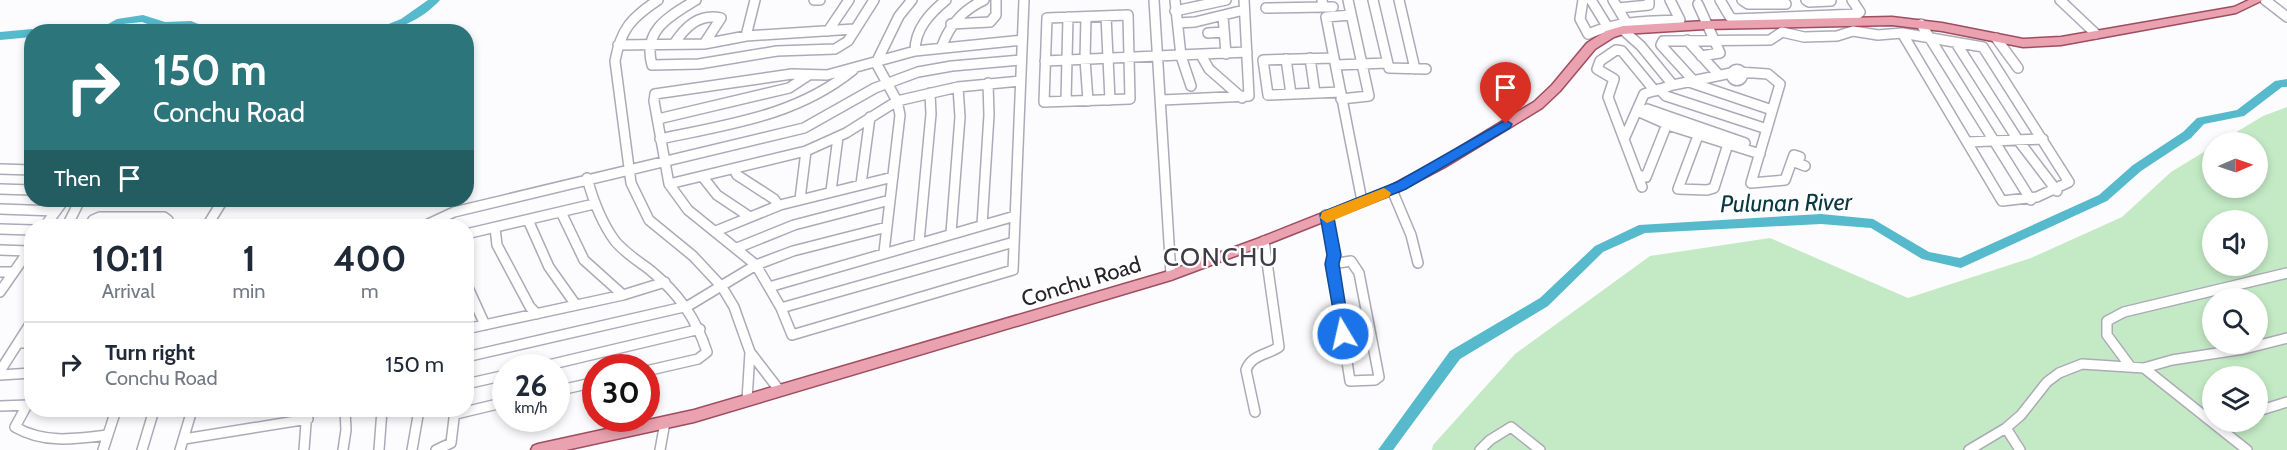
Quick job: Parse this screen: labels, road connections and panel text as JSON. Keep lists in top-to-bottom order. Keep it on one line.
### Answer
{"streets":{"main road":["Conchu Road"]},"districts":["CONCHU"],"water":["Pulunan River"],"north":"right","page":{"turn":["150 m","Conchu Road"],"then":"Then","eta":["10:11","Arrival","1","min","400","m"],"list":[{"name":"Turn right","note":"Conchu Road","value":"150 m"}],"speed":"26 km/h","limit":"30"}}
